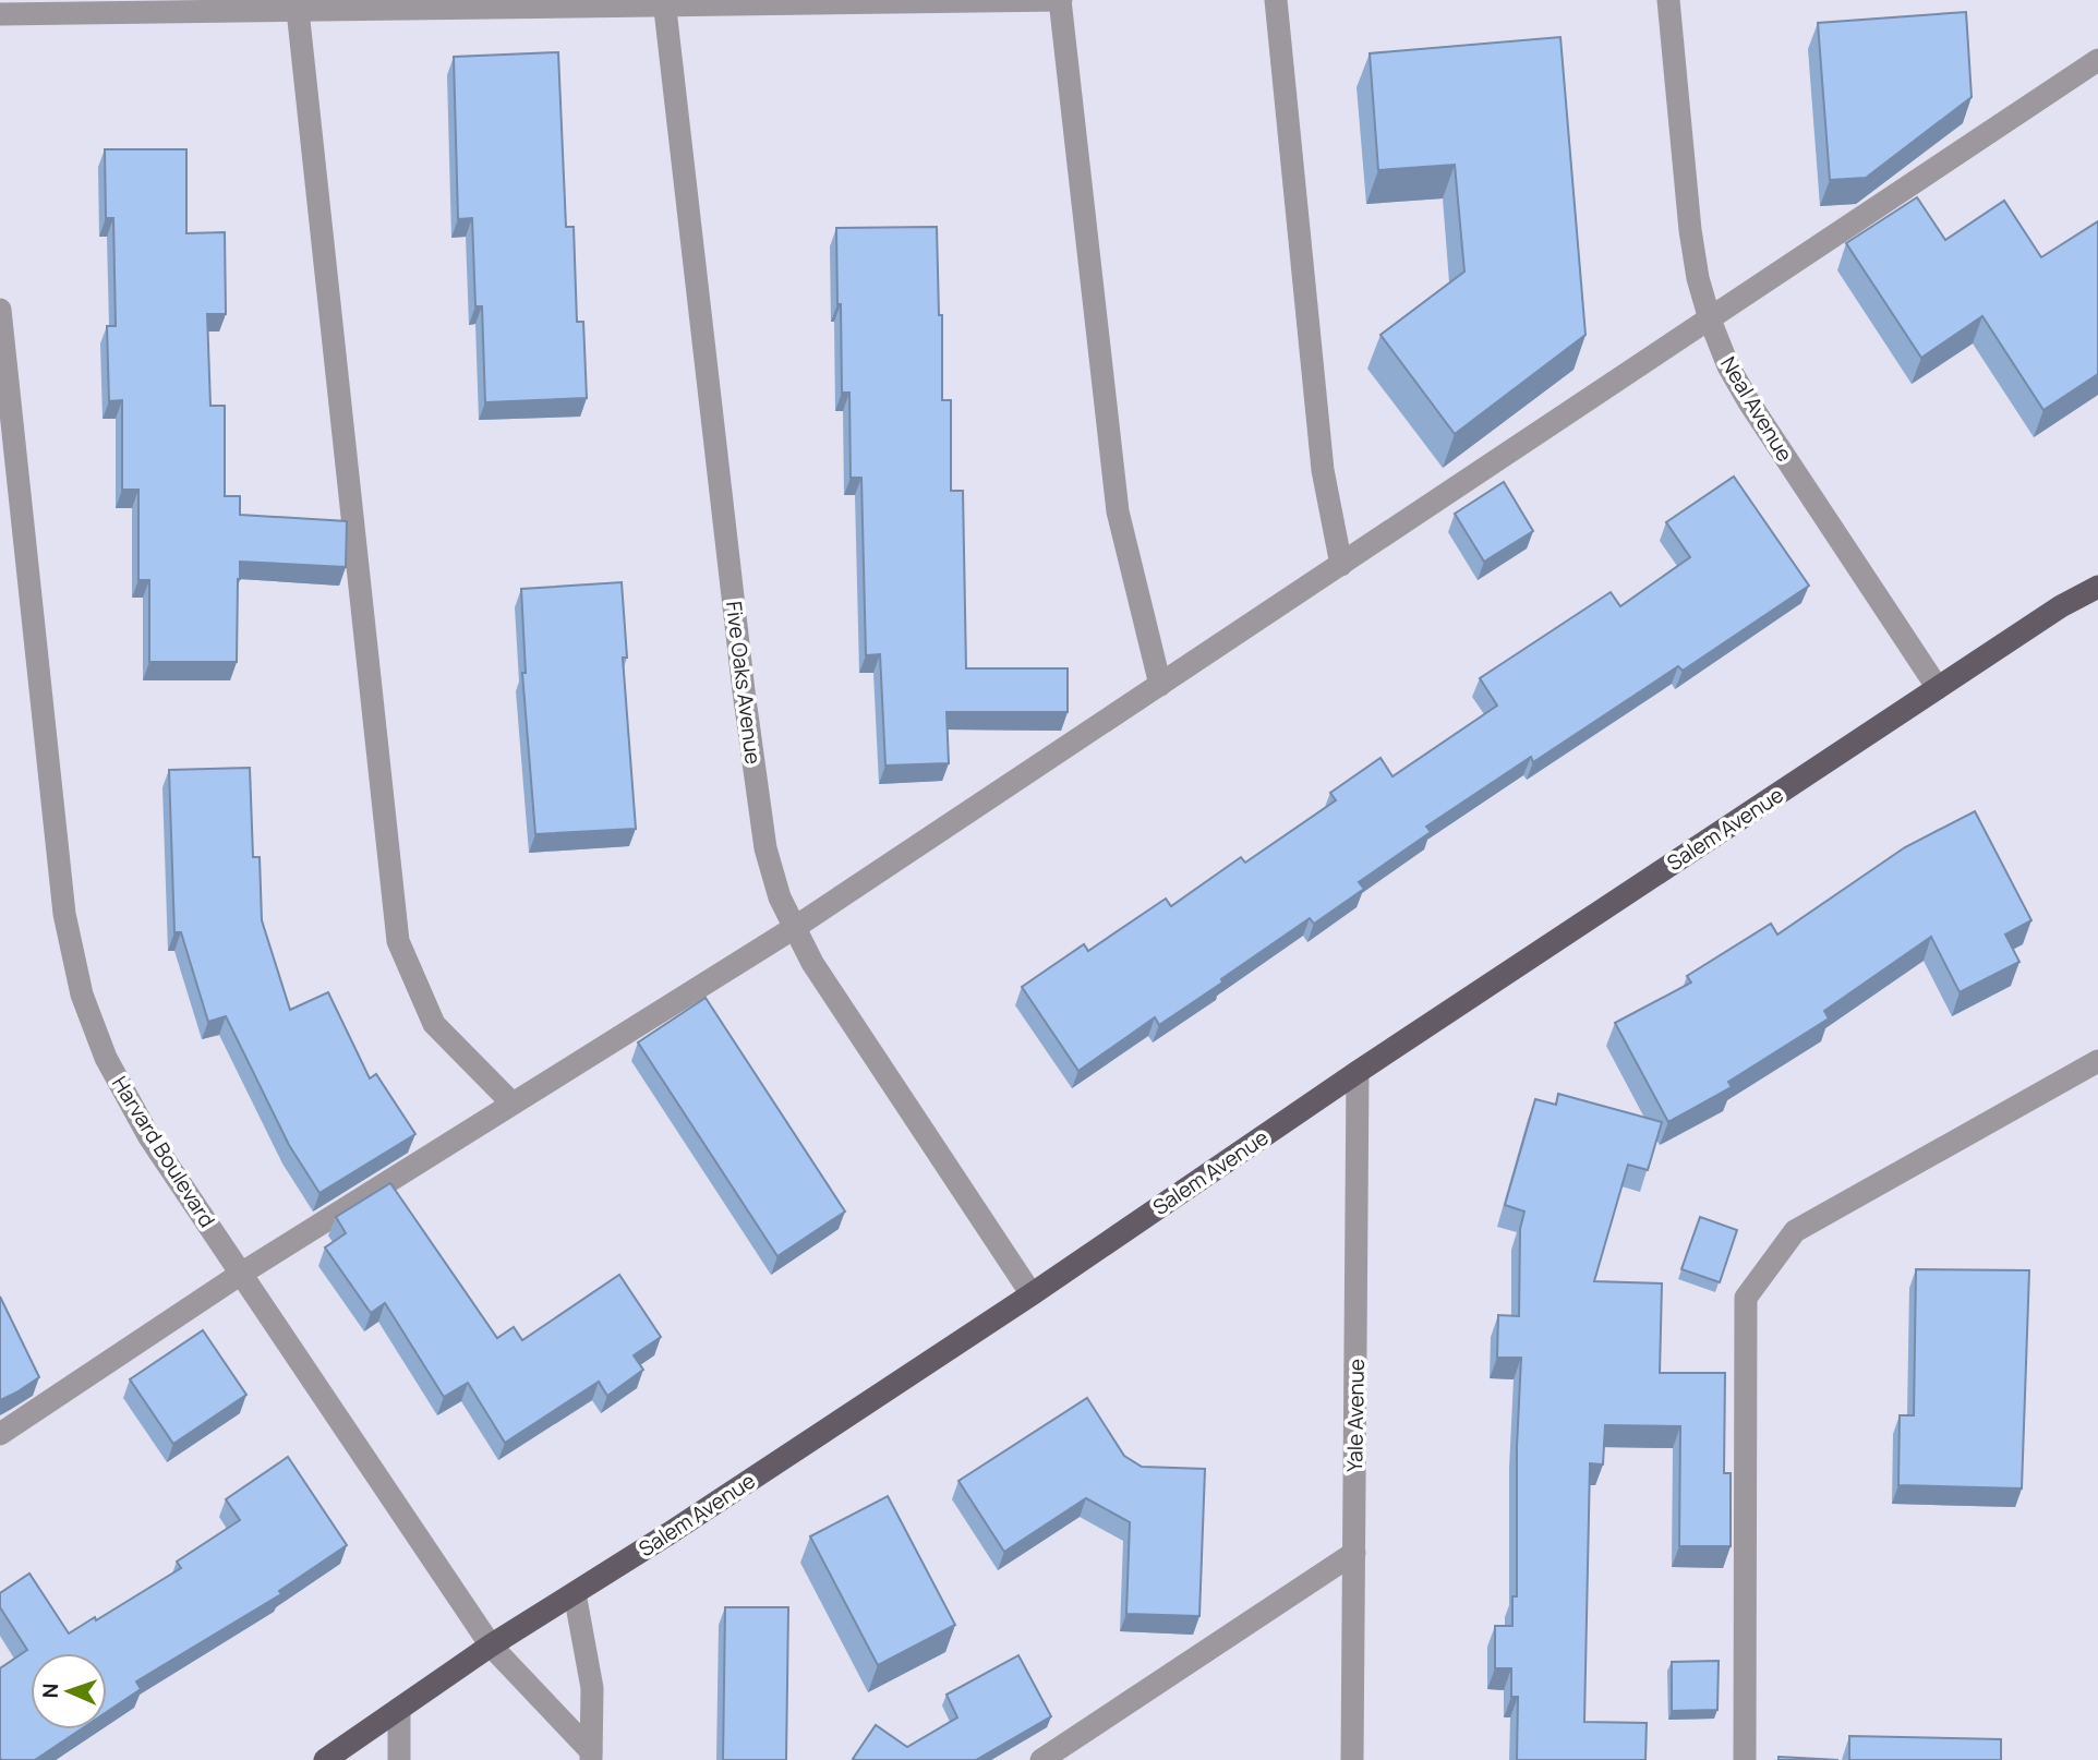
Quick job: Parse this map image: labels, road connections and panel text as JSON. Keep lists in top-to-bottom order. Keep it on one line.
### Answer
{"streets":{"main road":["Salem Avenue"],"street":["Neal Avenue","Five Oaks Avenue","Harvard Boulevard","Yale Avenue"]},"crossings":[["Neal Avenue","Salem Avenue"],["Five Oaks Avenue","Salem Avenue"],["Salem Avenue","Harvard Boulevard"],["Salem Avenue","Yale Avenue"]],"north":"left"}
